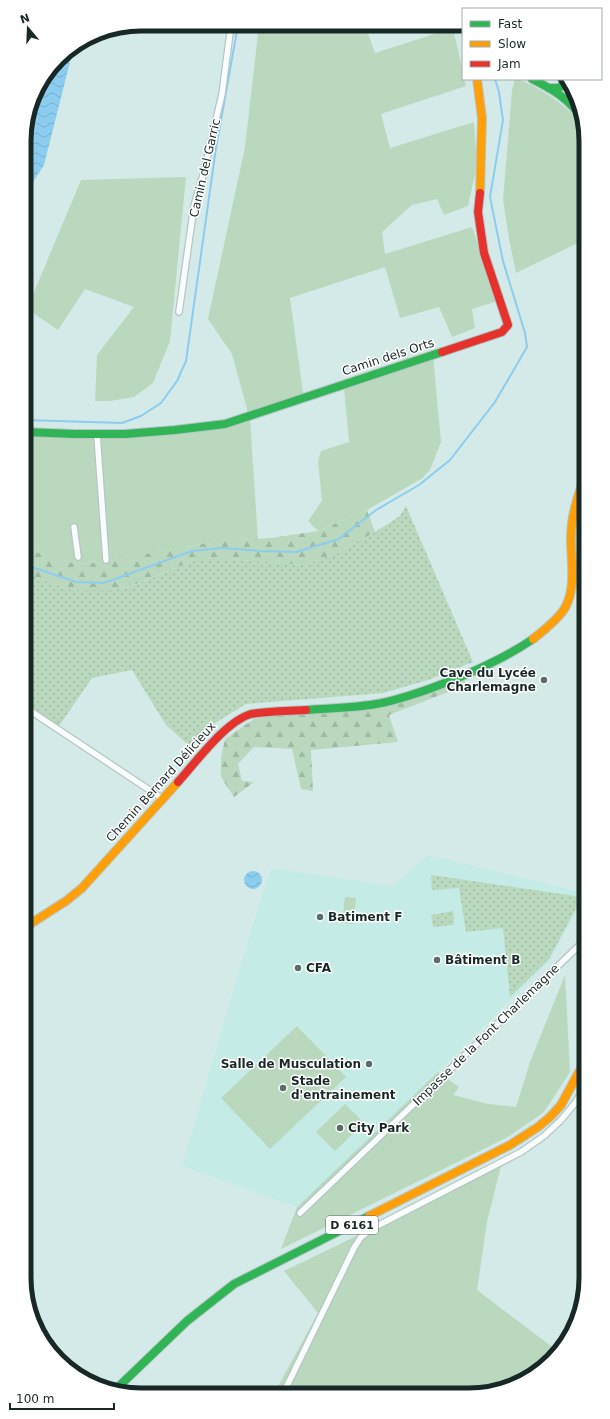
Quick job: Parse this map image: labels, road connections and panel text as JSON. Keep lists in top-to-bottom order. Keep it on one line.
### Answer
{"streets":{"street":["Camin del Garric","Camin dels Orts","Chemin Bernard Délicieux","Impasse de la Font Charlemagne","D 6161"]},"places":["Cave du Lycée Charlemagne","Batiment F","Bâtiment B","CFA","Salle de Musculation","Stade d'entrainement","City Park"],"legend":["Fast","Slow","Jam"],"scale_bar":"100 m","north":"top"}
